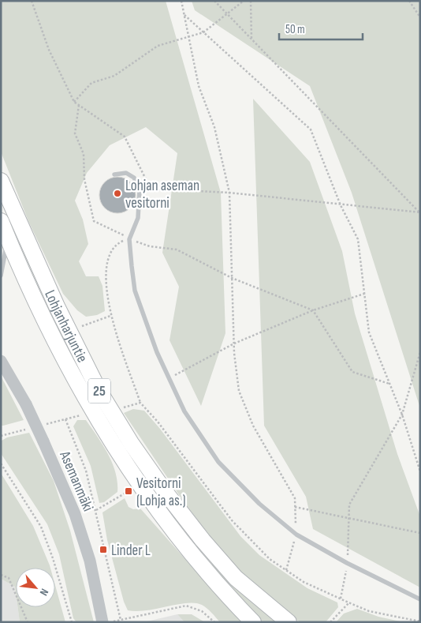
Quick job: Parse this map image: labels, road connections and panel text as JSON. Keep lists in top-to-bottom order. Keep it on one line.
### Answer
{"streets":{"highway":["Lohjanharjuntie","25"],"street":["Asemanmäki"]},"places":{"other":["Lohjan aseman vesitorni"],"transit":["Vesitorni (Lohja as.)","Linder L"]},"scale_bar":"50 m","north":"bottom right"}
